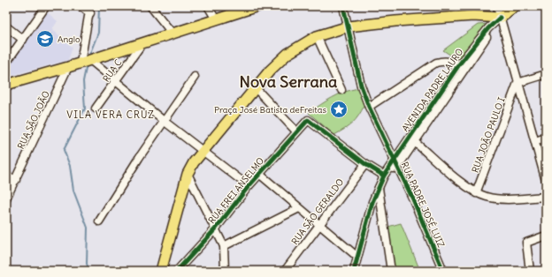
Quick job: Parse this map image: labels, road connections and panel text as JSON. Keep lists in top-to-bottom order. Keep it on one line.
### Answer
{"streets":{"street":["RUA C","AVENIDA PADRE LAURO","RUA SÃO JOÃO","RUA JOÃO PAULO I","RUA FREI ANSELMO","RUA PADRE JOSÉ LUIZ","RUA SÃO GERALDO"]},"crossings":[["AVENIDA PADRE LAURO","RUA PADRE JOSÉ LUIZ"],["RUA FREI ANSELMO","RUA SÃO GERALDO"]],"districts":["Nova Serrana","VILA VERA CRUZ"],"places":{"school or university":["Anglo"],"place":["Praça José Batista deFreitas"]}}
